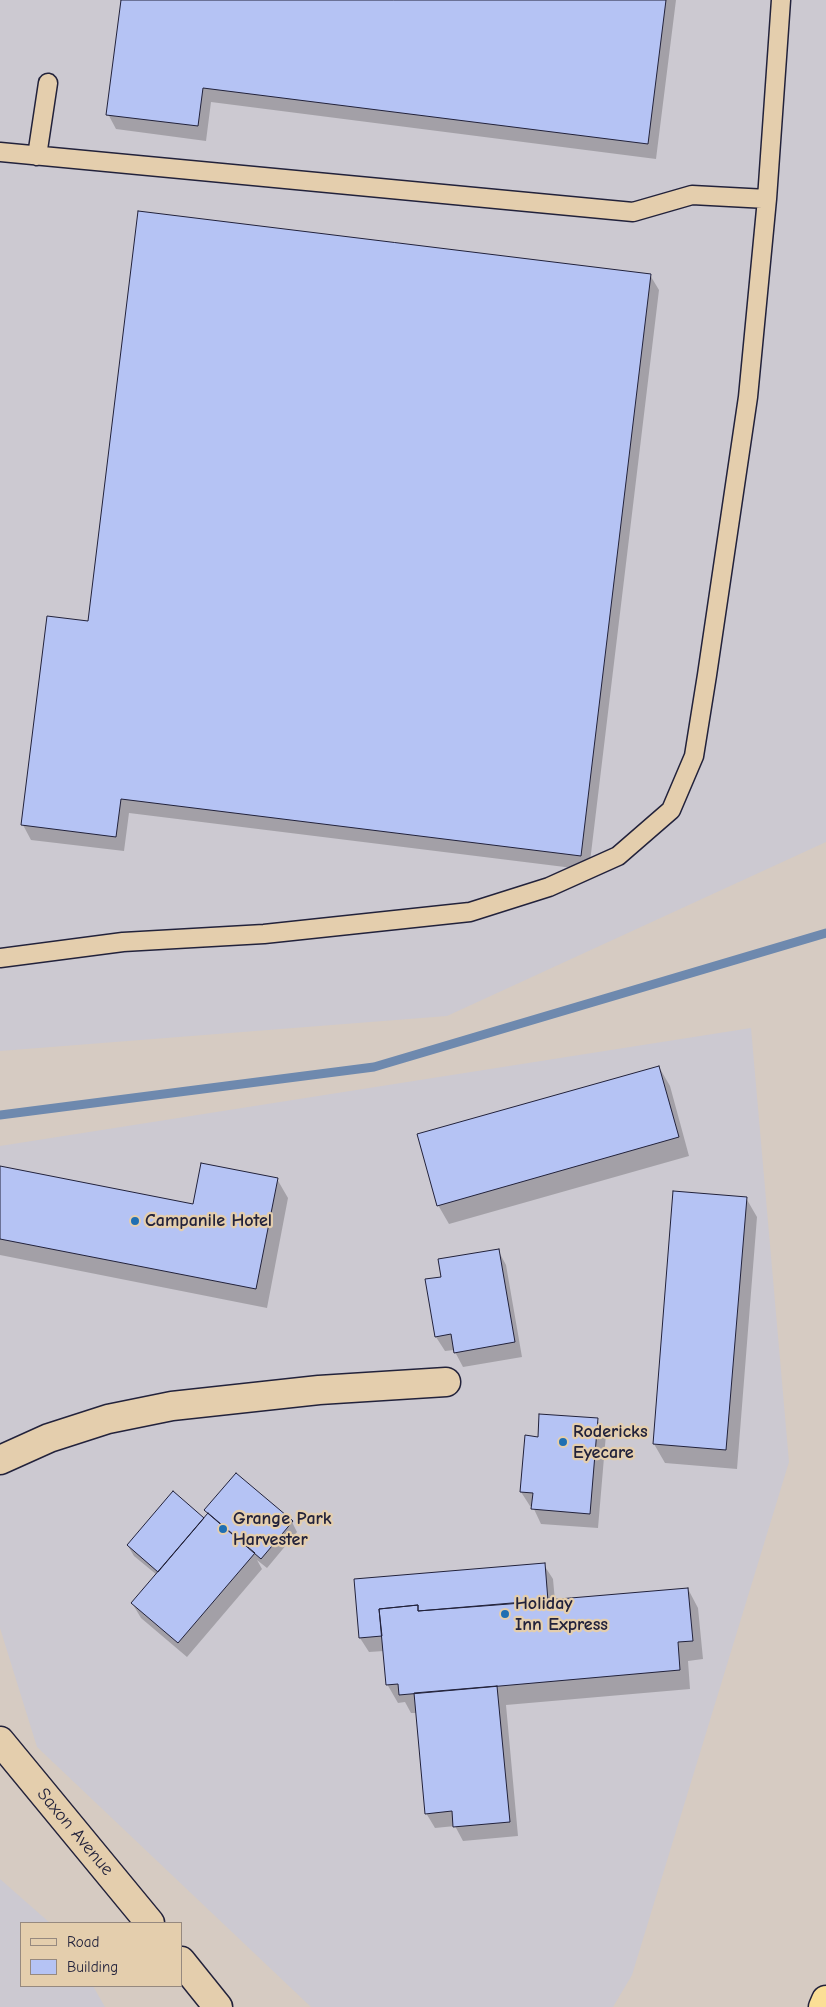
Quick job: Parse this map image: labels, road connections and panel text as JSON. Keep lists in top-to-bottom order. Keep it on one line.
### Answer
{"streets":{"street":["Saxon Avenue"]},"places":["Campanile Hotel","Rodericks Eyecare","Grange Park Harvester","Holiday Inn Express"],"legend":["Road","Building"]}
